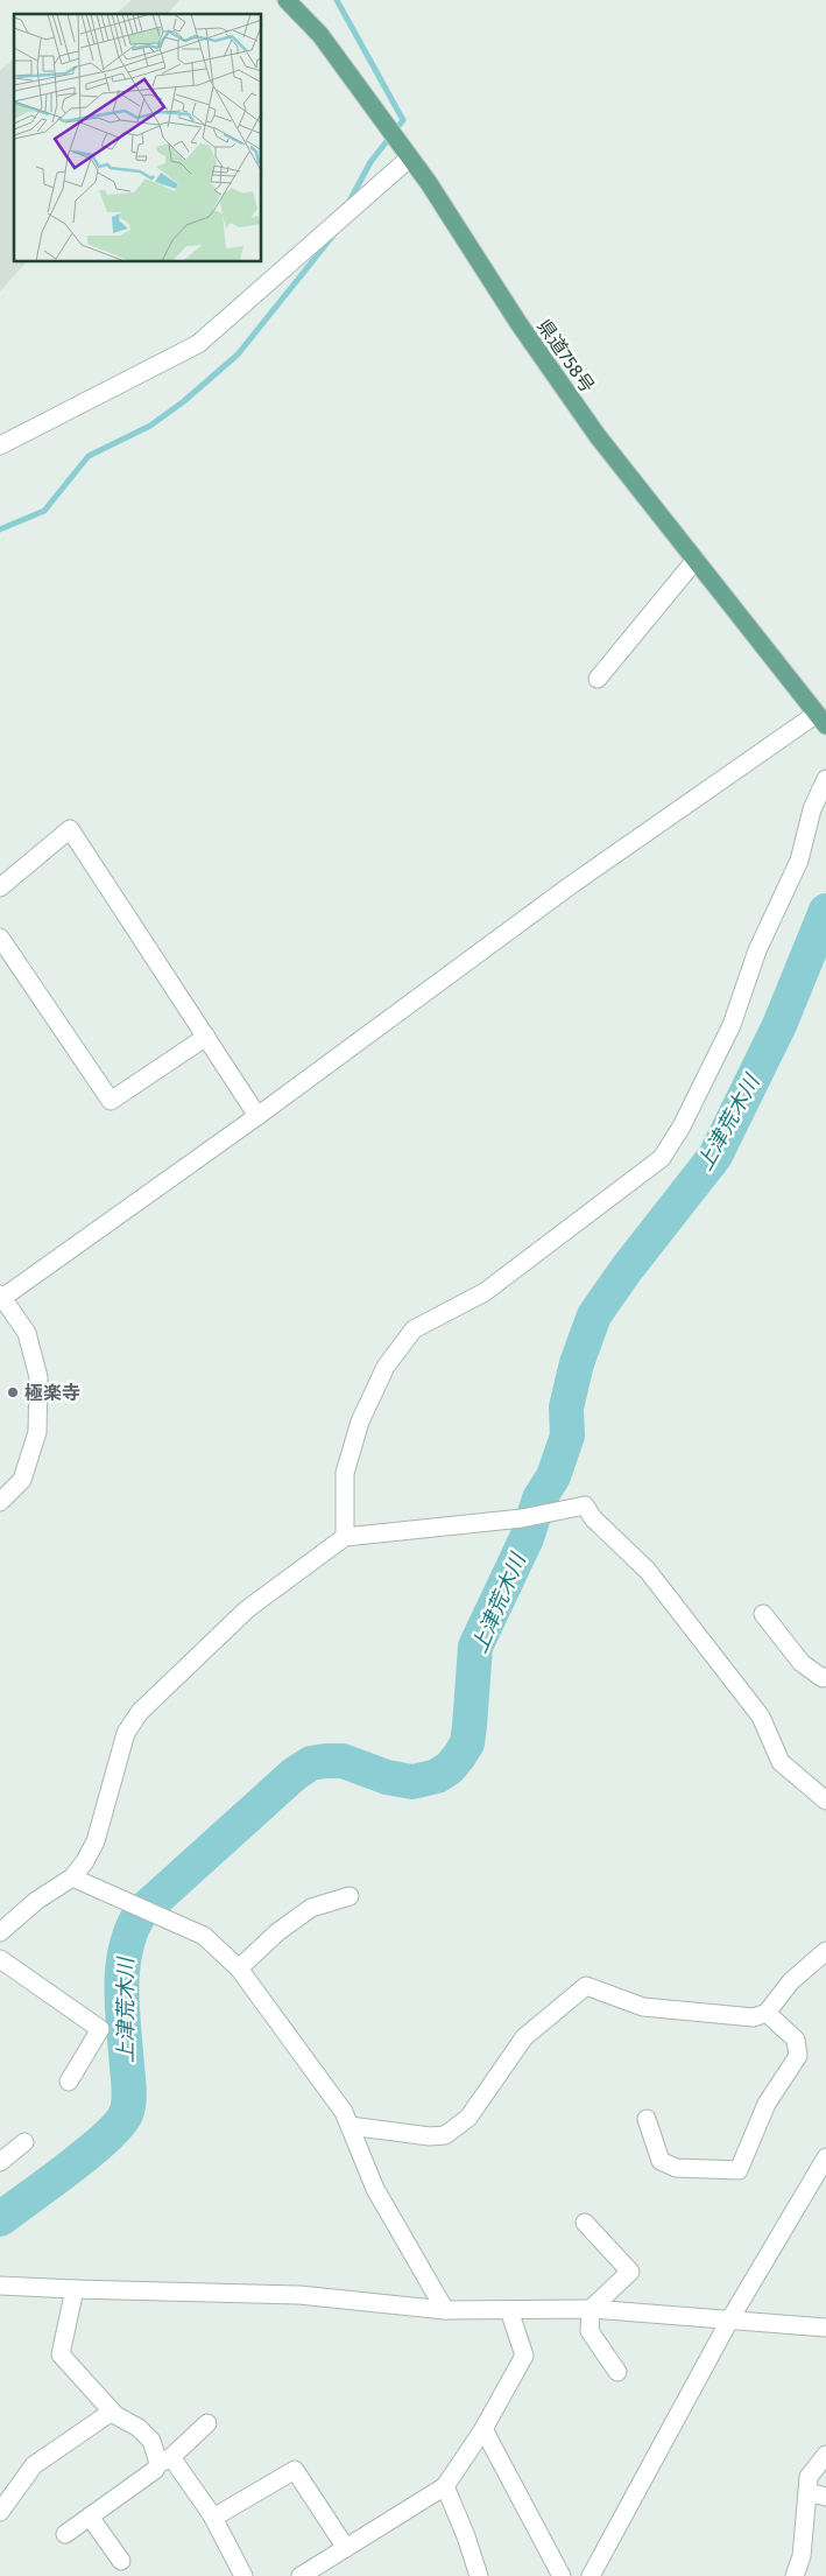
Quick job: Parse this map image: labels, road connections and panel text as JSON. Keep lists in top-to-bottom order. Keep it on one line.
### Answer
{"streets":{"main road":["県道758号"]},"water":["上津荒木川"],"places":["極楽寺"]}
